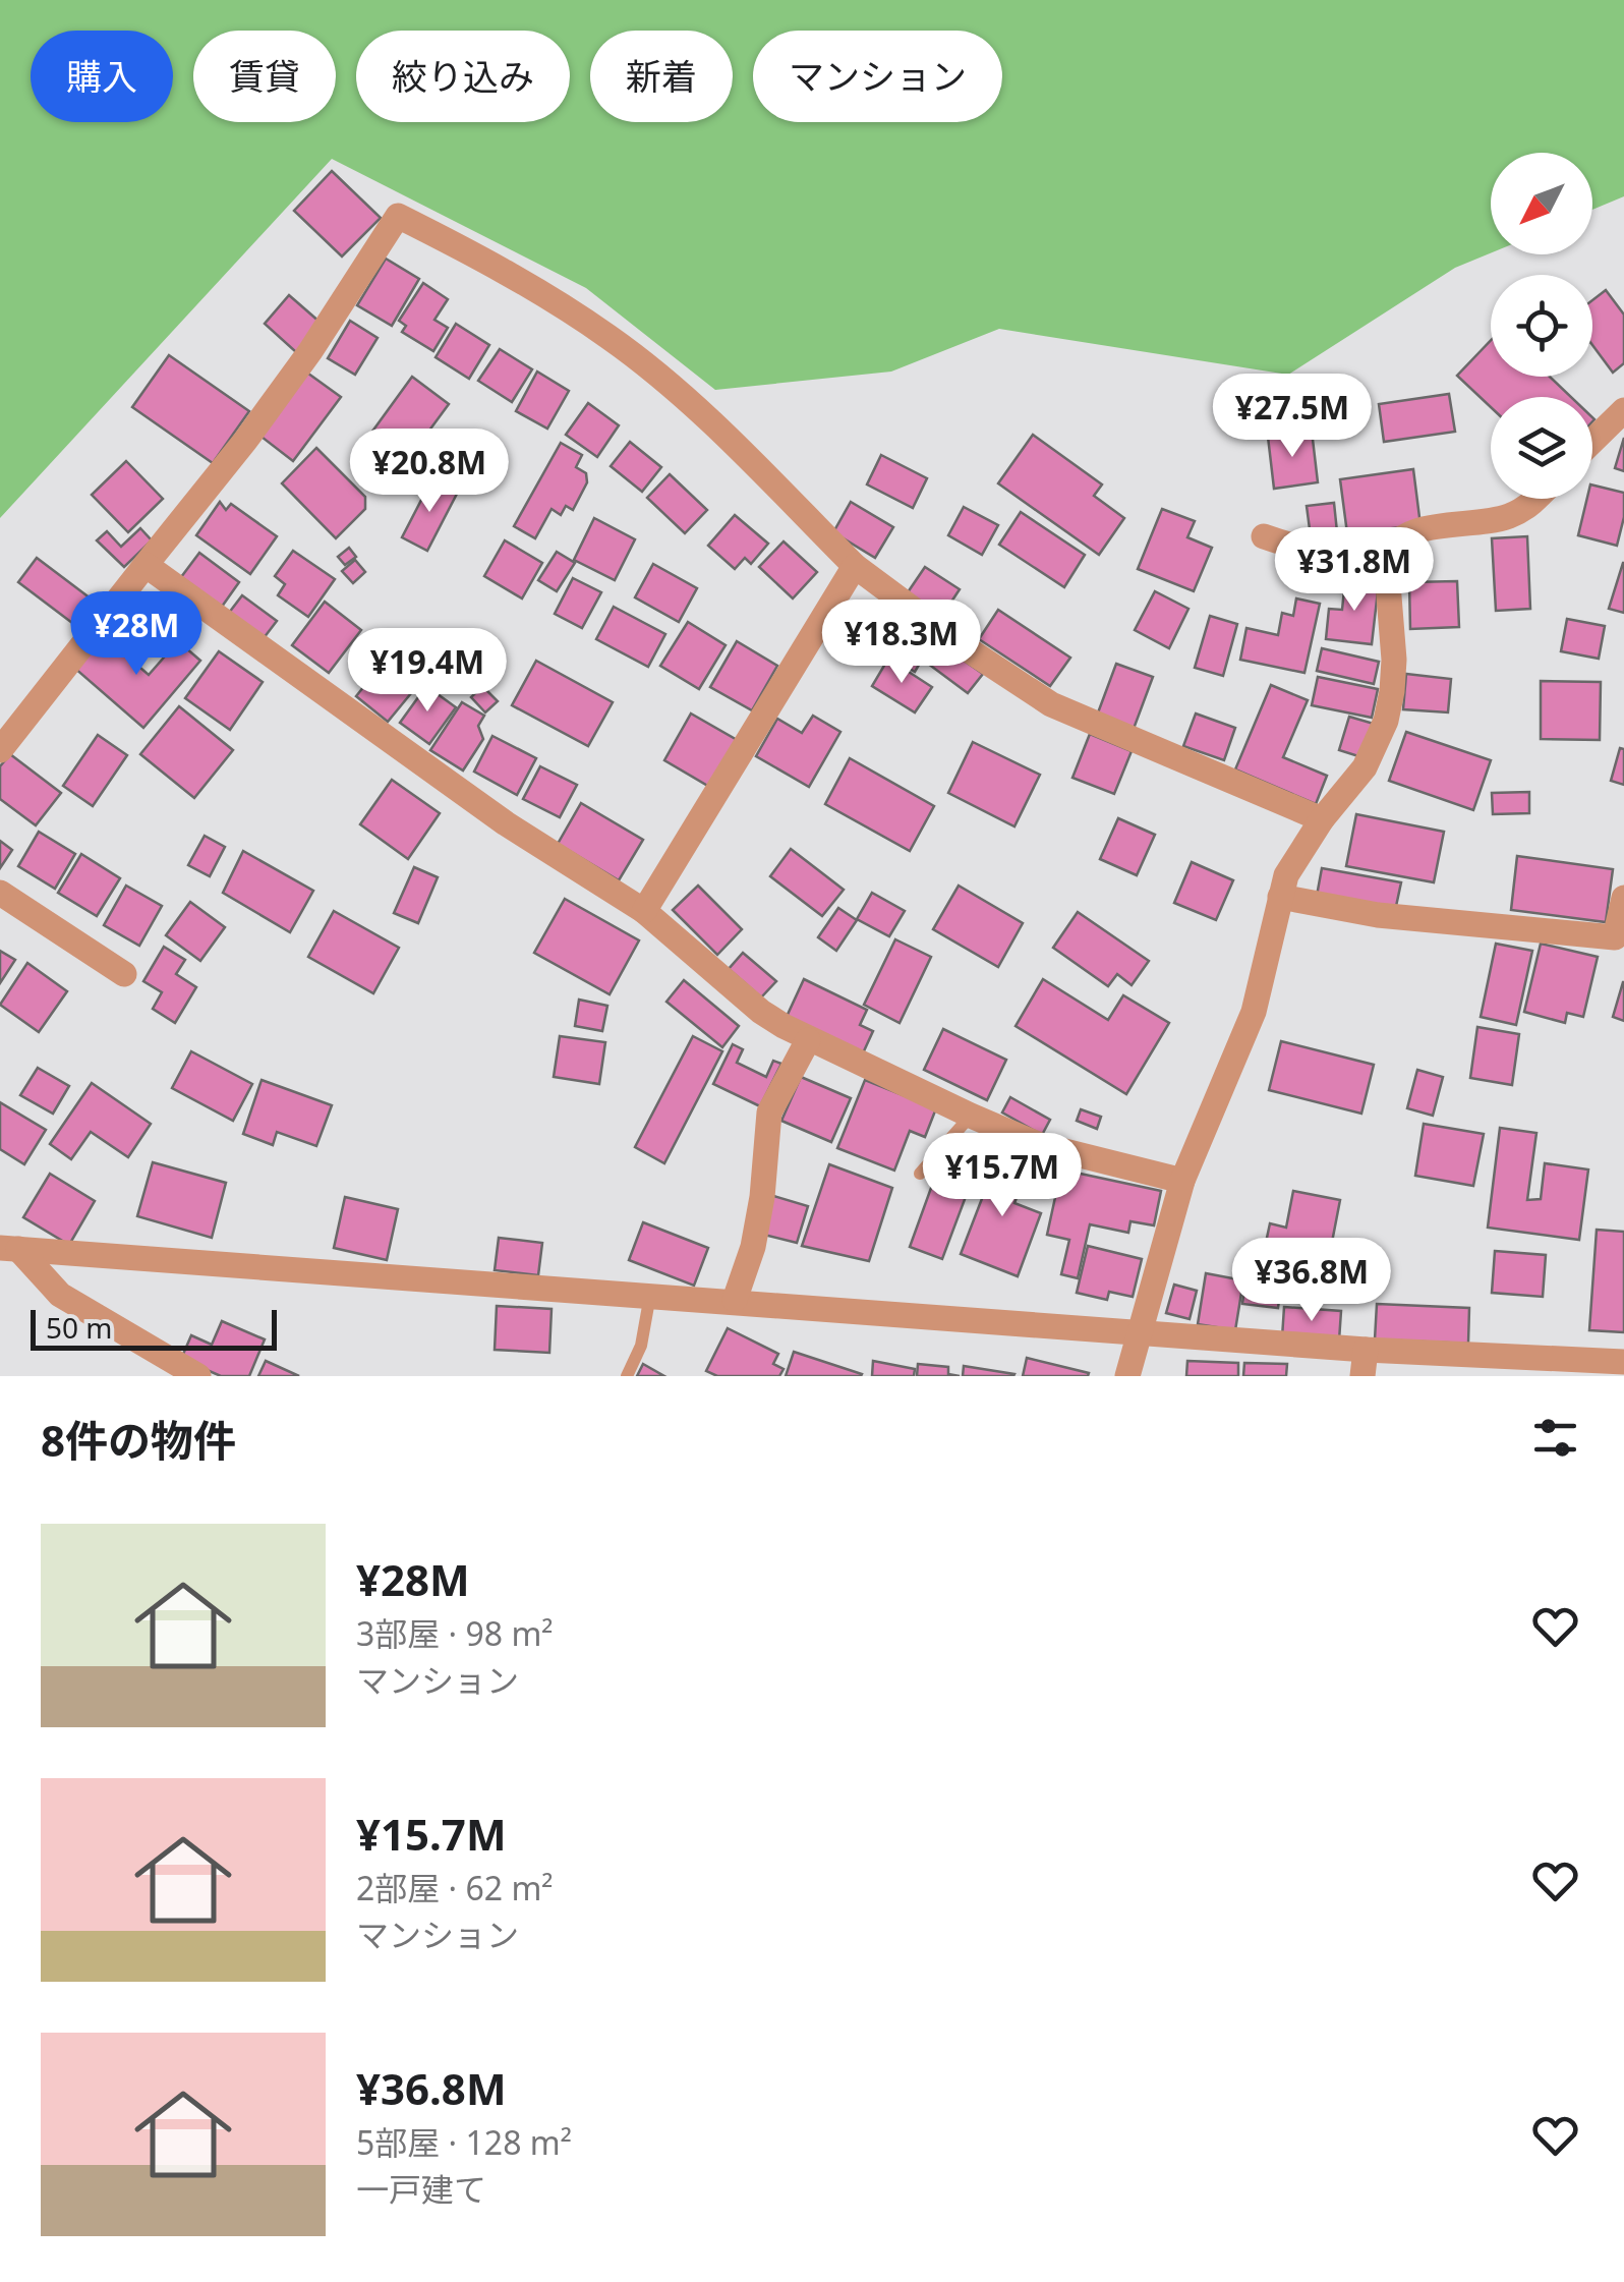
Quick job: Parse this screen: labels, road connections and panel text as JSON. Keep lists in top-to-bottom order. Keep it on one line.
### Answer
{"scale_bar":"50 m","north":"bottom left","page":{"chip":["購入","賃貸","絞り込み","新着","マンション"],"price":["¥27.5M","¥20.8M","¥31.8M","¥28M","¥18.3M","¥19.4M","¥15.7M","¥36.8M"],"scale":"50 m","heading":"8件の物件","list":[{"name":"¥28M","note":"3部屋 · 98 m² · マンション"},{"name":"¥15.7M","note":"2部屋 · 62 m² · マンション"},{"name":"¥36.8M","note":"5部屋 · 128 m² · 一戸建て"}]}}
